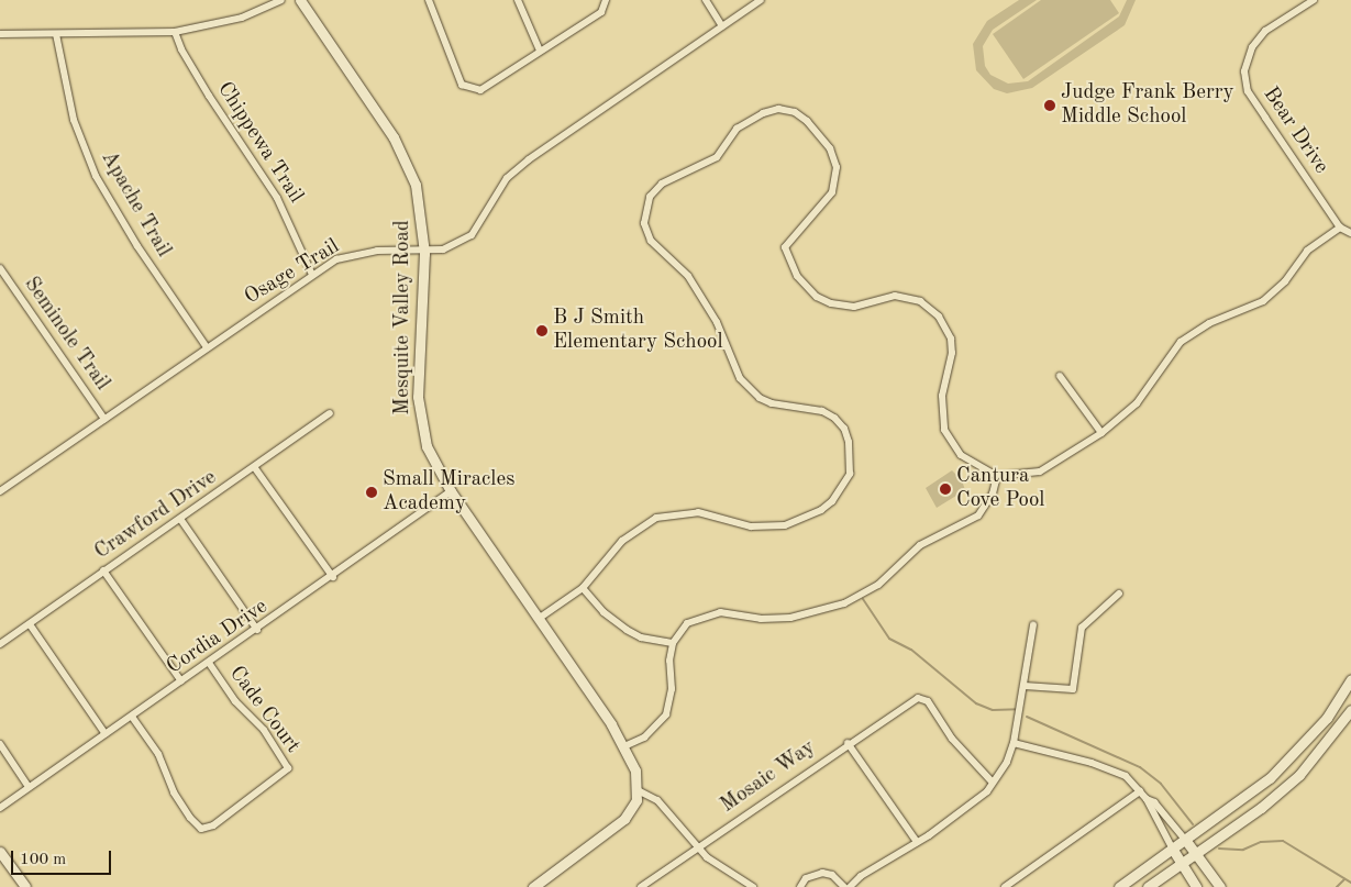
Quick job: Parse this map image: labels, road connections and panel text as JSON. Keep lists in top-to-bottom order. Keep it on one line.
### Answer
{"streets":{"street":["Bear Drive","Chippewa Trail","Apache Trail","Osage Trail","Mesquite Valley Road","Seminole Trail","Crawford Drive","Cordia Drive","Cade Court","Mosaic Way"]},"crossings":[["Chippewa Trail","Osage Trail"],["Apache Trail","Osage Trail"],["Osage Trail","Mesquite Valley Road"],["Osage Trail","Seminole Trail"],["Mesquite Valley Road","Cordia Drive"],["Cordia Drive","Cade Court"]],"places":["Judge Frank Berry Middle School","B J Smith Elementary School","Cantura Cove Pool","Small Miracles Academy"],"scale_bar":"100 m"}
